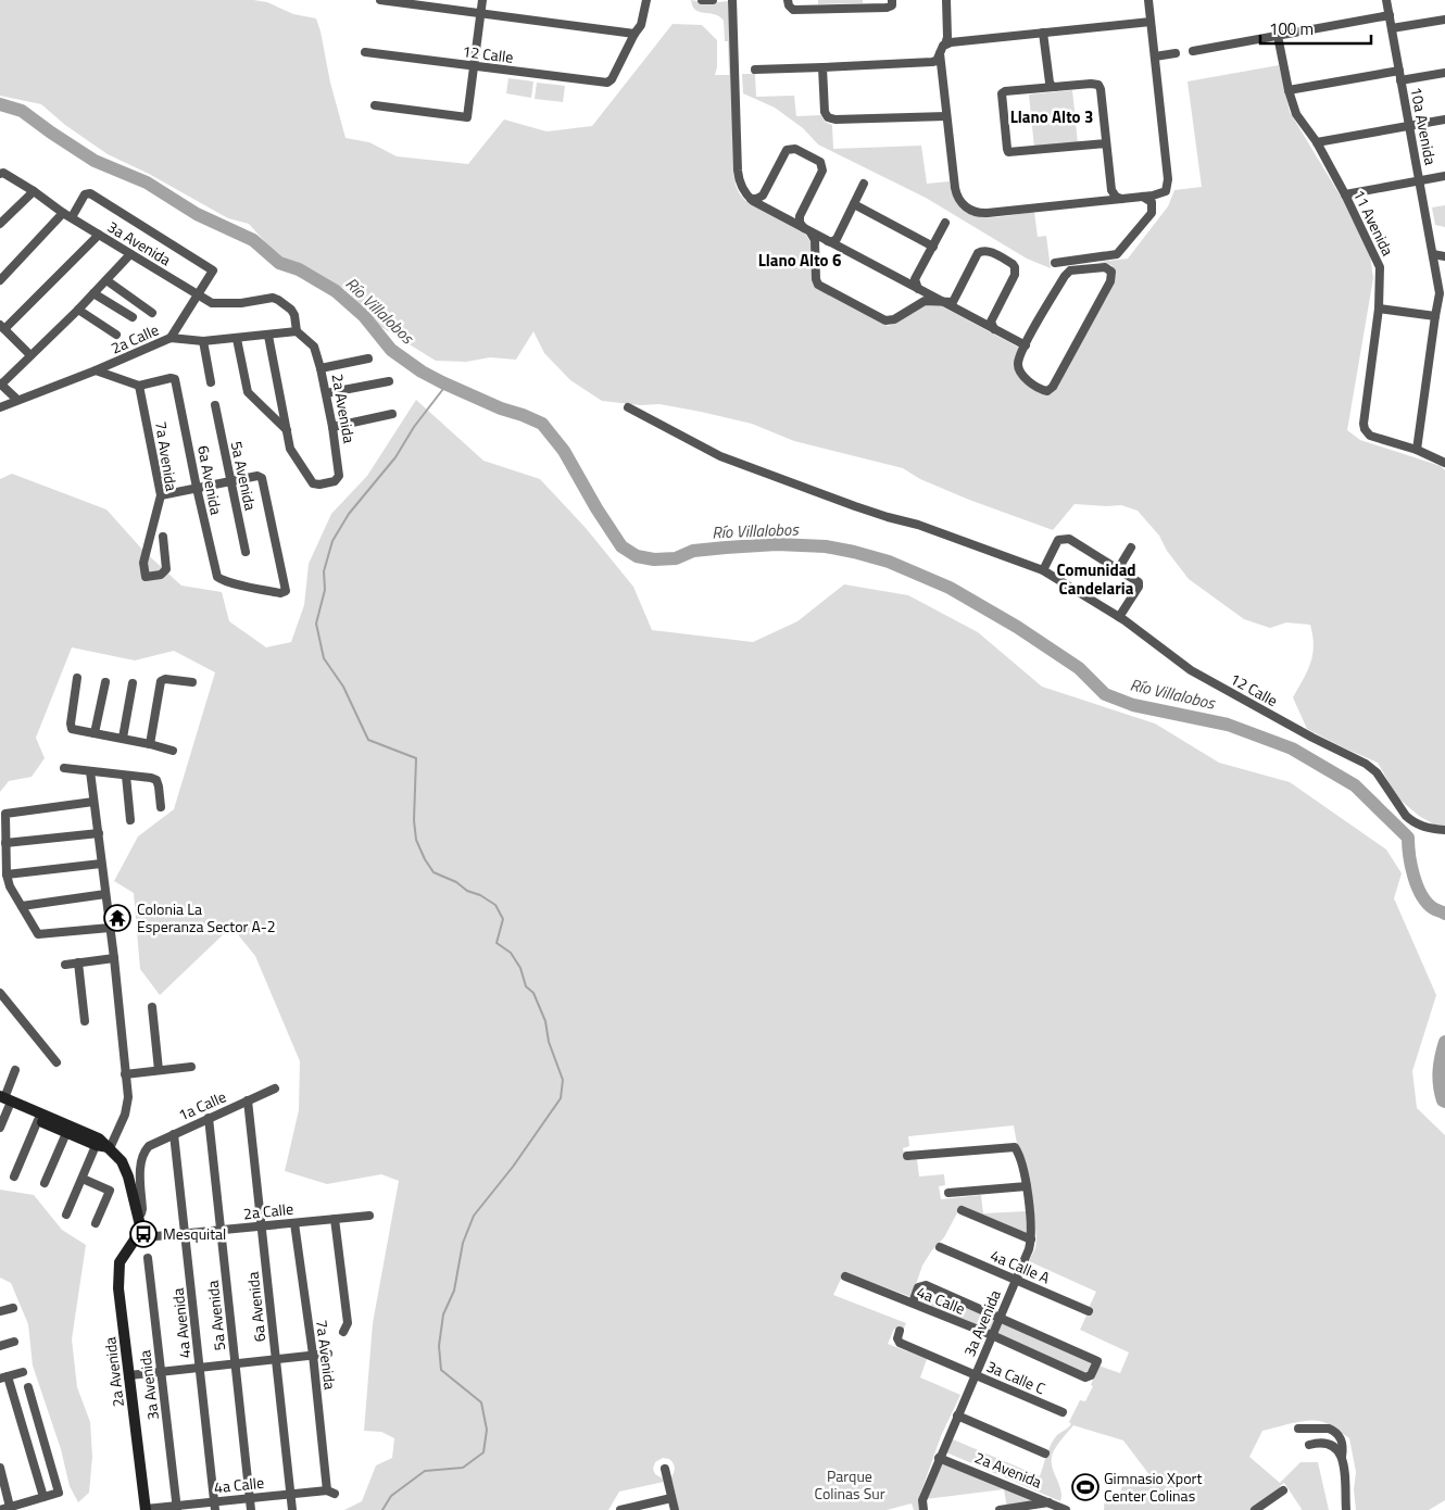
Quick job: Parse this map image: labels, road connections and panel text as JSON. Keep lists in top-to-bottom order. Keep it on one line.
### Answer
{"streets":{"main road":["2a Avenida"],"street":["12 Calle","10a Avenida","11 Avenida","3a Avenida","2a Calle","7a Avenida","5a Avenida","6a Avenida","1a Calle","4a Calle A","4a Calle","4a Avenida","3a Calle C"]},"crossings":[["10a Avenida","11 Avenida"],["3a Avenida","2a Calle"],["3a Avenida","2a Avenida"],["3a Avenida","4a Calle A"],["3a Avenida","4a Calle"],["3a Avenida","3a Calle C"],["2a Calle","2a Avenida"],["2a Calle","7a Avenida"],["2a Calle","5a Avenida"],["2a Calle","6a Avenida"],["2a Calle","4a Avenida"],["2a Avenida","4a Calle"],["7a Avenida","6a Avenida"],["7a Avenida","4a Calle"],["5a Avenida","6a Avenida"],["5a Avenida","1a Calle"],["5a Avenida","4a Calle"],["6a Avenida","1a Calle"],["6a Avenida","4a Calle"],["1a Calle","4a Avenida"],["4a Calle","4a Avenida"]],"districts":["Llano Alto 3","Llano Alto 6","Comunidad Candelaria"],"water":["Río Villalobos"],"parks":["Parque Colinas Sur"],"places":{"temple":["Colonia La Esperanza Sector A-2"],"bus stop":["Mesquital"],"sports":["Gimnasio Xport Center Colinas"]},"scale_bar":"100 m"}
